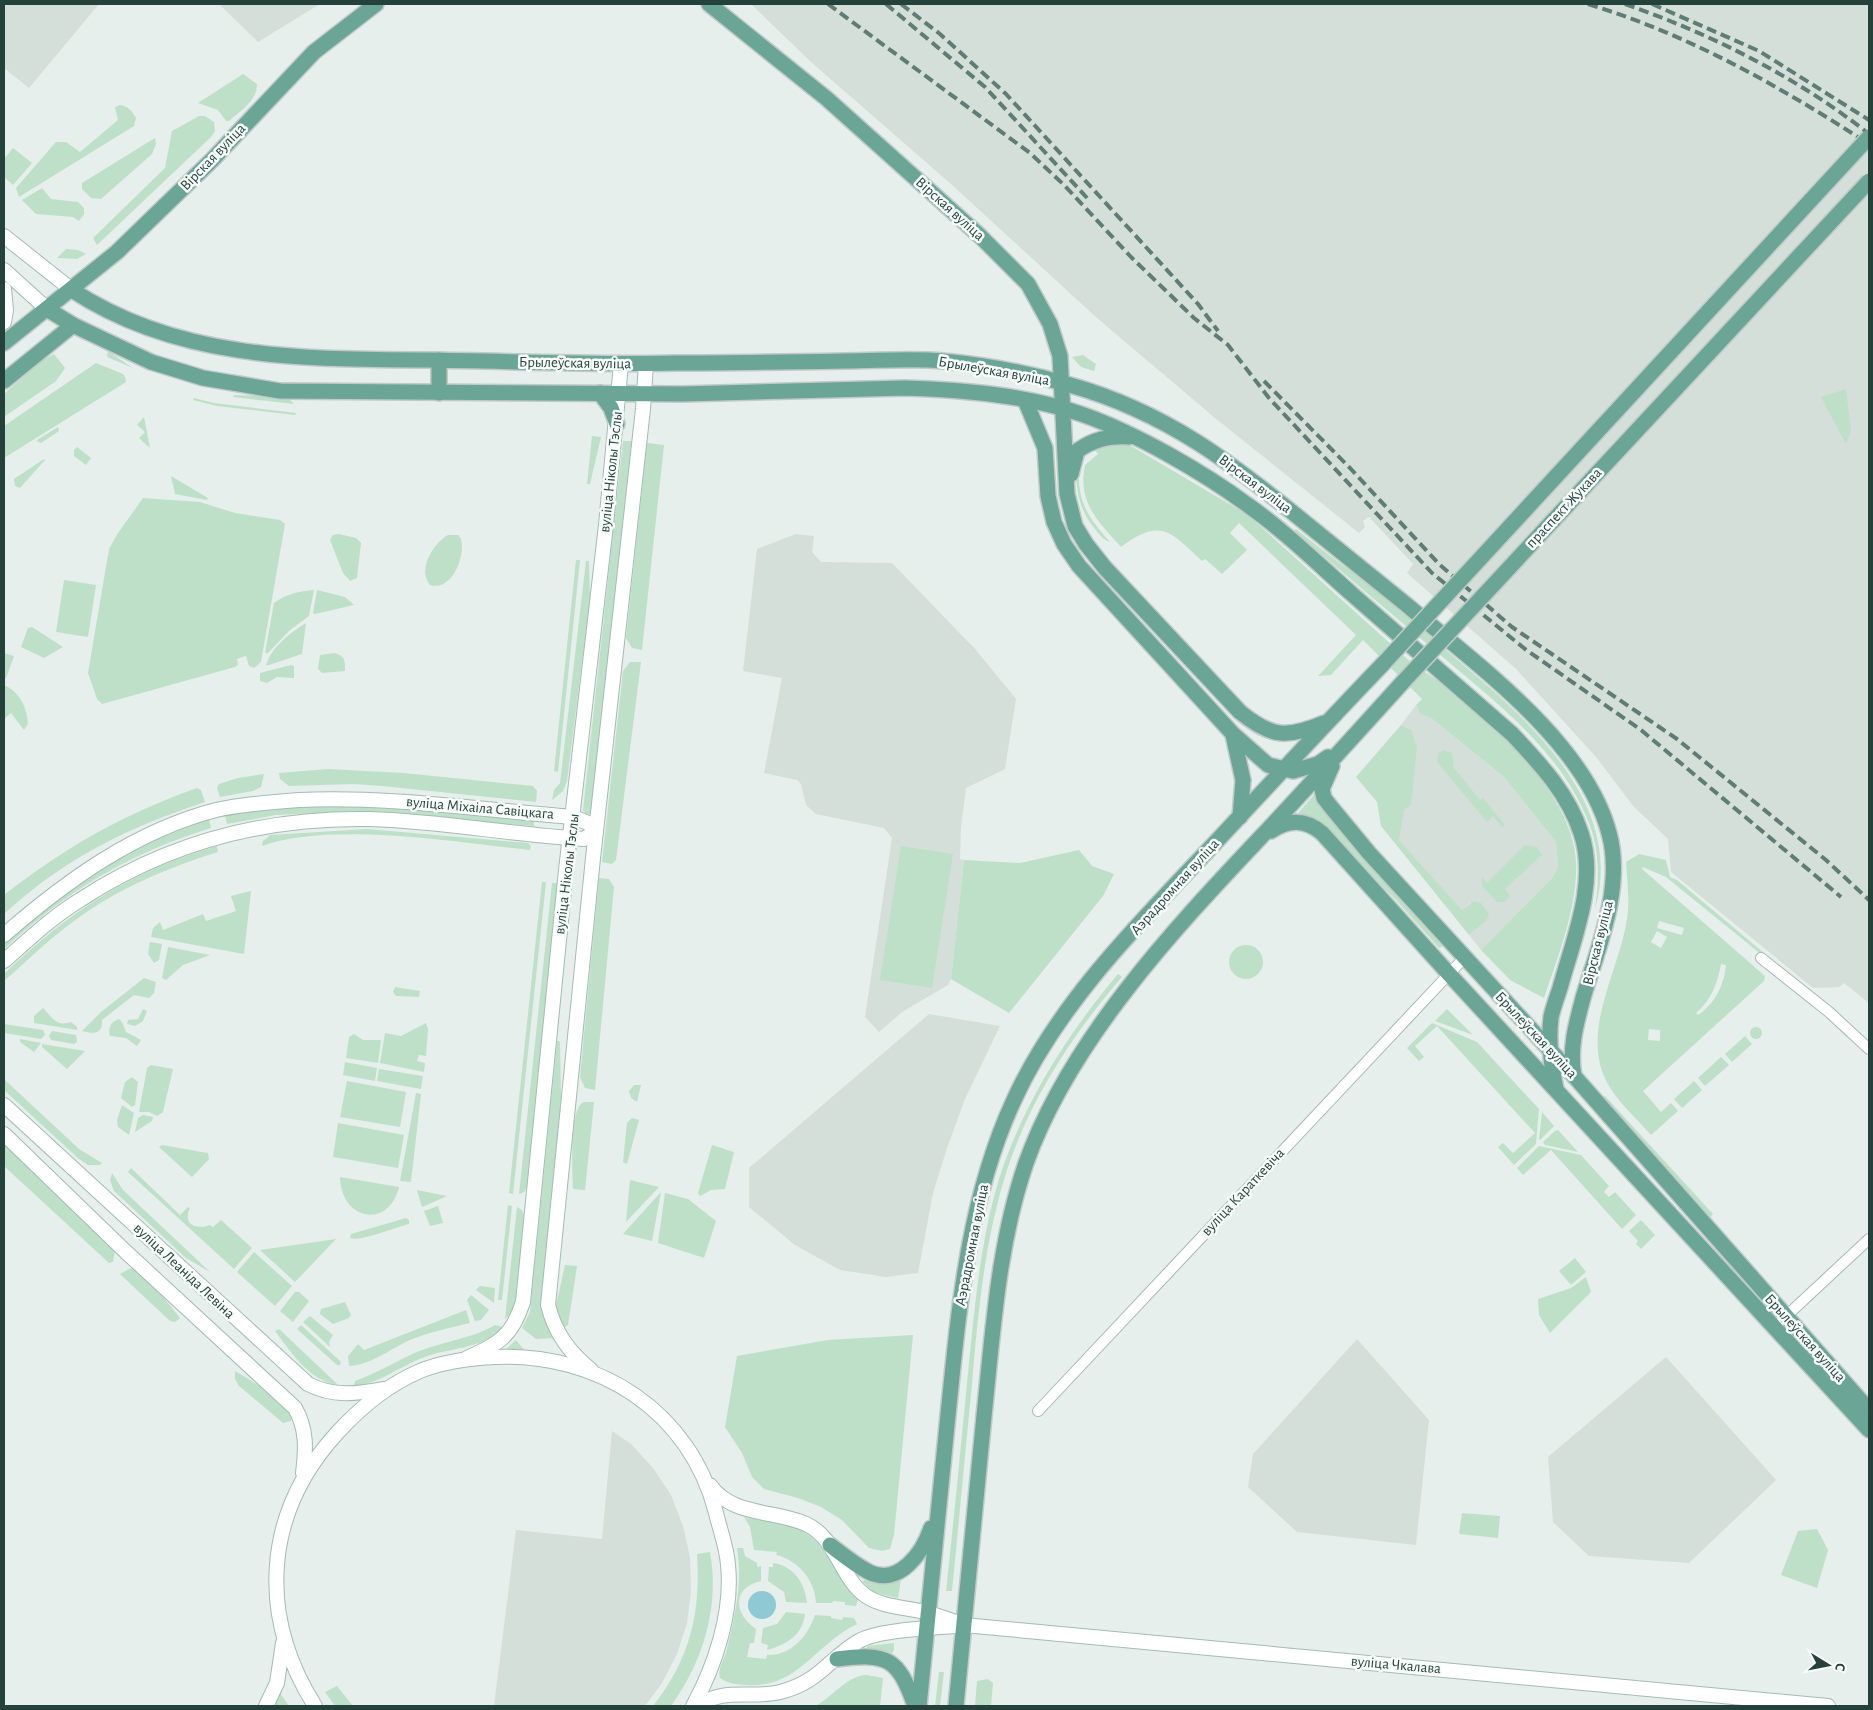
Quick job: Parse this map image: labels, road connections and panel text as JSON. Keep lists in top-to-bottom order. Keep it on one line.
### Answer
{"streets":{"main road":["Вірская вуліца","Брылеўская вуліца","вуліца Ніколы Тэслы","праспект Жукава","вуліца Міхаіла Савіцкага","Аэрадромная вуліца","вуліца Леаніда Левіна","вуліца Чкалава"],"street":["вуліца Караткевіча"]},"crossings":[["Вірская вуліца","Брылеўская вуліца"],["Брылеўская вуліца","вуліца Ніколы Тэслы"],["Брылеўская вуліца","праспект Жукава"],["Брылеўская вуліца","Аэрадромная вуліца"],["Брылеўская вуліца","вуліца Караткевіча"],["вуліца Ніколы Тэслы","вуліца Міхаіла Савіцкага"],["праспект Жукава","Аэрадромная вуліца"],["Аэрадромная вуліца","вуліца Чкалава"]],"north":"right"}
